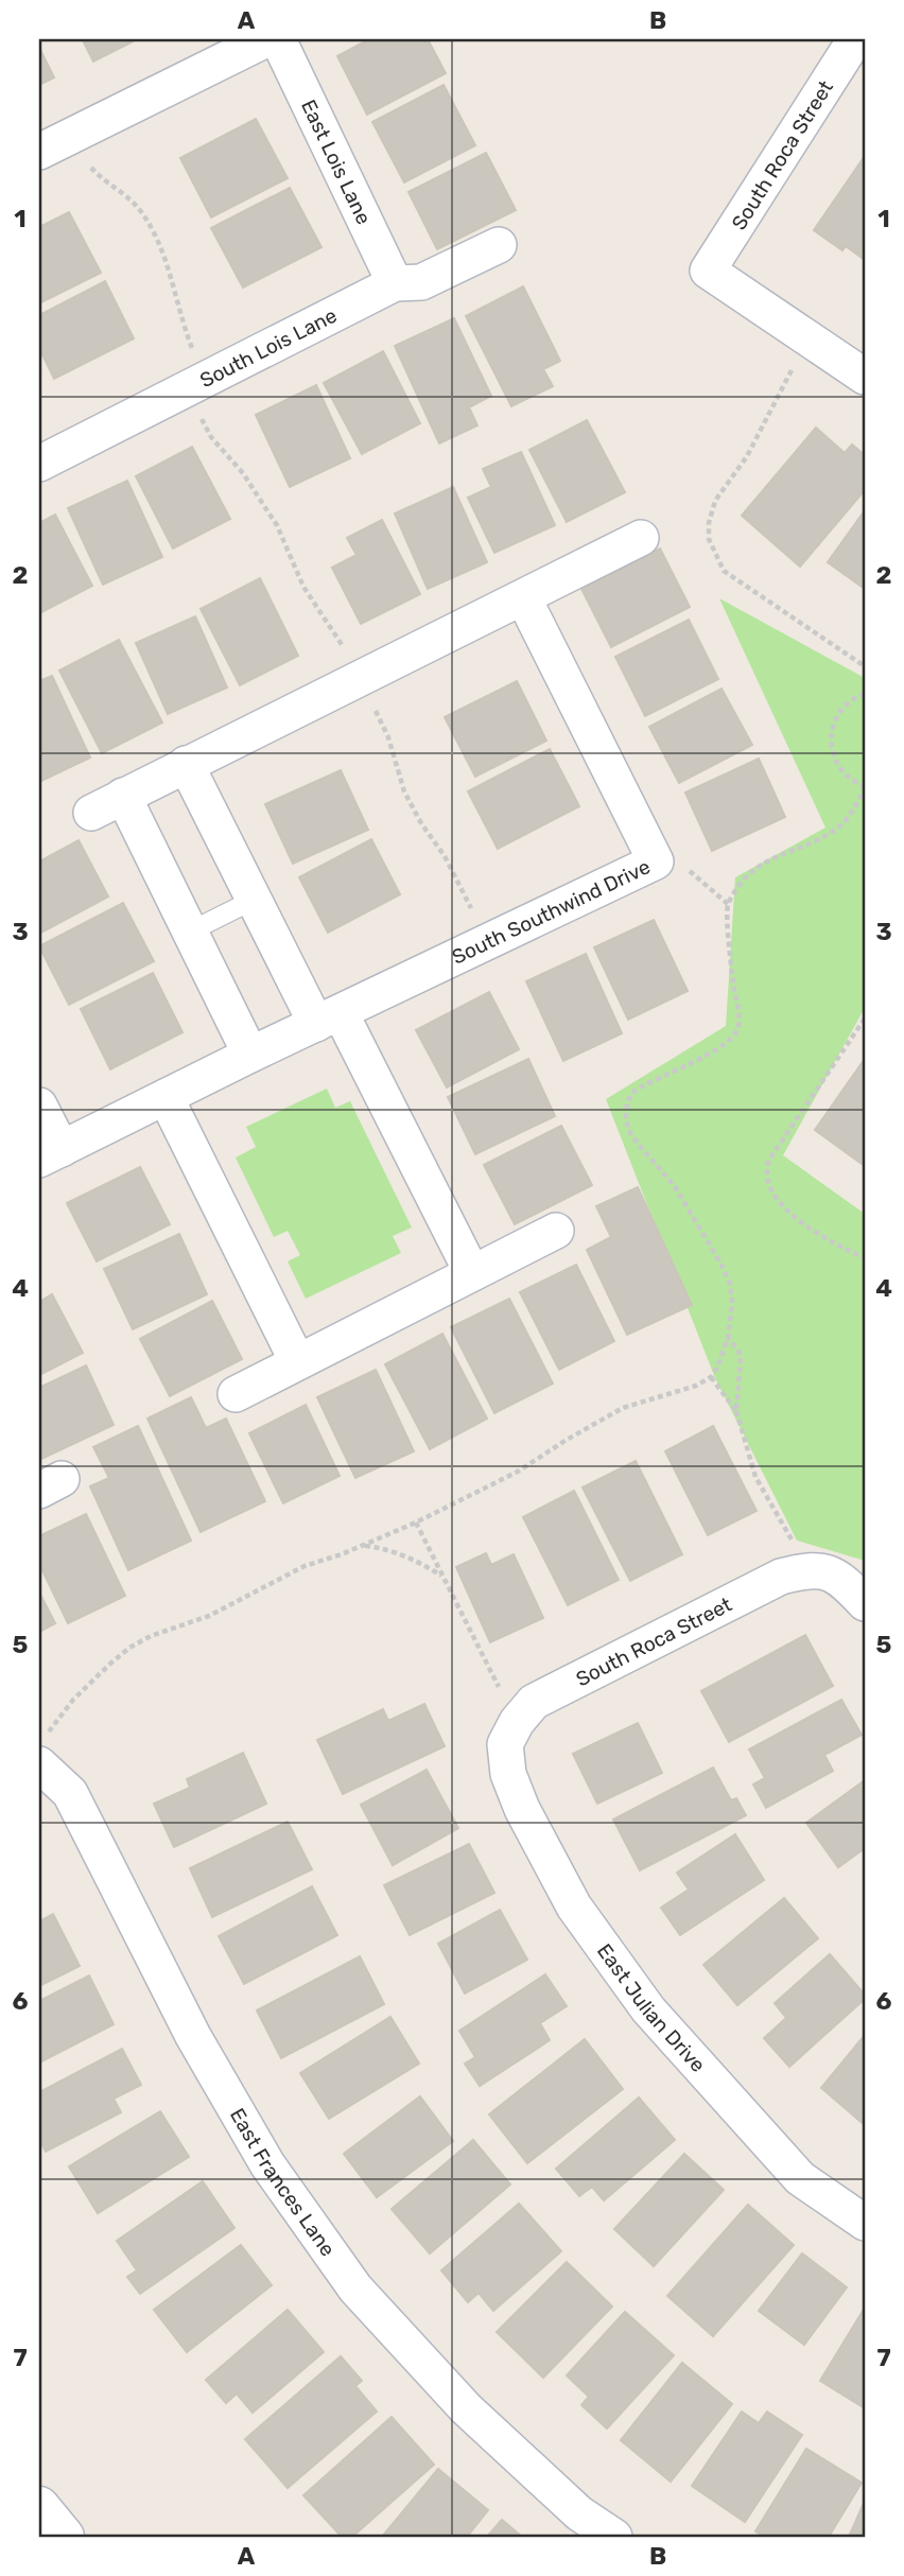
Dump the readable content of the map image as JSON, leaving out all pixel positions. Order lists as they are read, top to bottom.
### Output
{
  "streets": {
    "street": [
      "South Roca Street",
      "East Lois Lane",
      "South Lois Lane",
      "South Southwind Drive",
      "East Julian Drive",
      "East Frances Lane"
    ]
  },
  "crossings": [
    ["South Roca Street", "East Julian Drive"],
    ["East Lois Lane", "South Lois Lane"]
  ],
  "grid": {
    "columns": ["A", "B"],
    "rows": [
      "1",
      "2",
      "3",
      "4",
      "5",
      "6",
      "7"
    ]
  }
}
